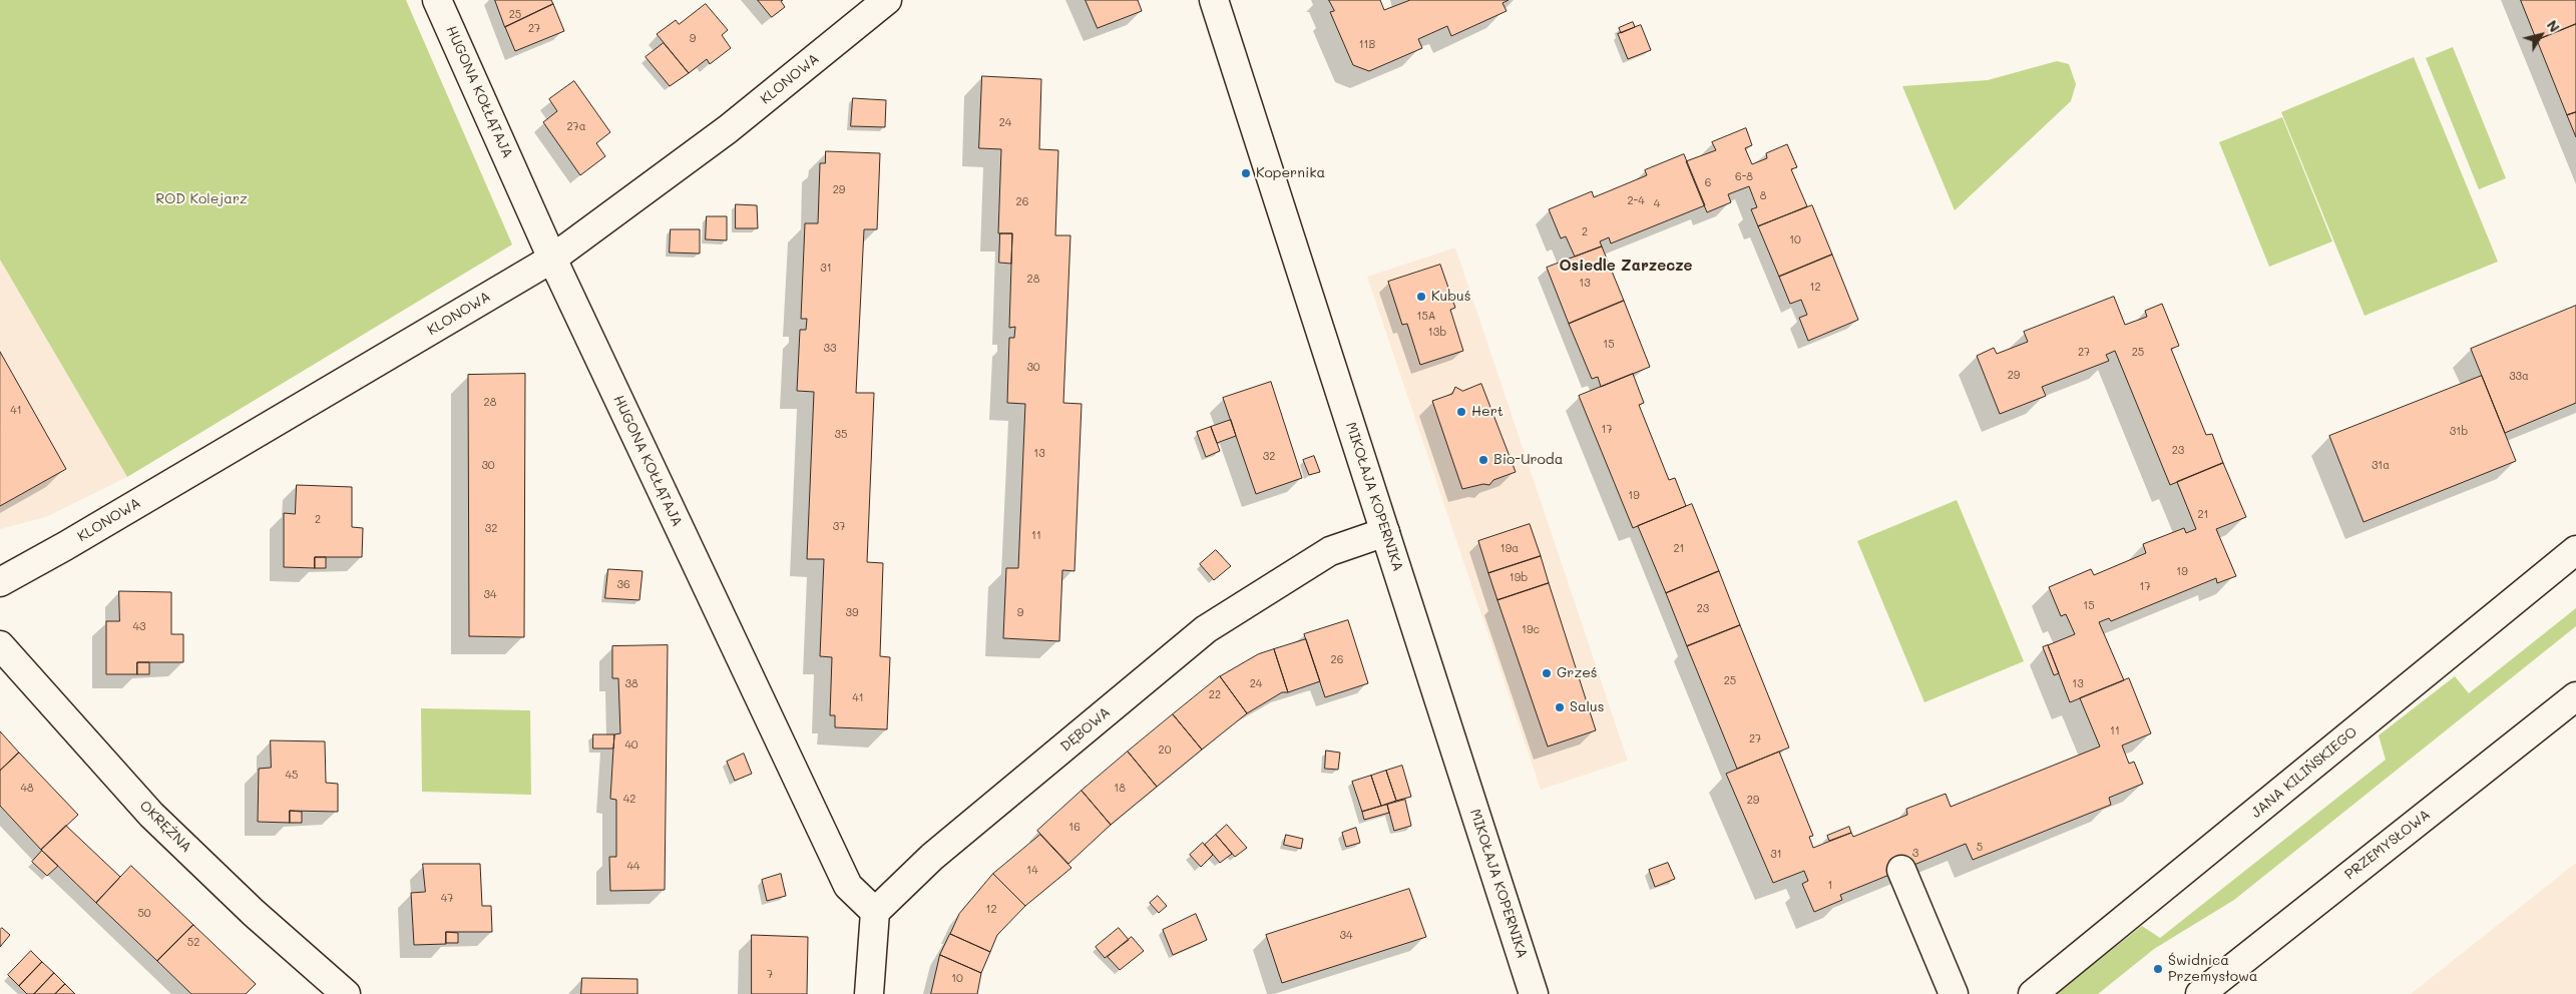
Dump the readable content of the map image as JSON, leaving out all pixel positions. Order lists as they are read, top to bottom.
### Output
{
  "streets": {
    "street": [
      "KLONOWA",
      "HUGONA KOŁŁĄTAJA",
      "MIKOŁAJA KOPERNIKA",
      "DĘBOWA",
      "JANA KILIŃSKIEGO",
      "OKRĘŻNA",
      "PRZEMYSŁOWA"
    ]
  },
  "crossings": [
    ["KLONOWA", "HUGONA KOŁŁĄTAJA"],
    ["HUGONA KOŁŁĄTAJA", "DĘBOWA"],
    ["MIKOŁAJA KOPERNIKA", "DĘBOWA"]
  ],
  "districts": ["Osiedle Zarzecze"],
  "parks": ["ROD Kolejarz"],
  "places": [
    "Kopernika",
    "Kubuś",
    "Hert",
    "Bio-Uroda",
    "Grześ",
    "Salus",
    "Świdnica Przemysłowa"
  ],
  "house_numbers": [
    "25",
    "27",
    "9",
    "11B",
    "24",
    "27a",
    "6-8",
    "6",
    "29",
    "8",
    "2-4",
    "26",
    "4",
    "2",
    "10",
    "31",
    "28",
    "13",
    "12",
    "15A",
    "13b",
    "15",
    "33",
    "27",
    "25",
    "30",
    "29",
    "33a",
    "28",
    "41",
    "17",
    "31b",
    "35",
    "23",
    "13",
    "32",
    "30",
    "31a",
    "19",
    "21",
    "2",
    "37",
    "32",
    "11",
    "19a",
    "21",
    "19",
    "19b",
    "36",
    "17",
    "34",
    "15",
    "23",
    "39",
    "9",
    "43",
    "19c",
    "26",
    "25",
    "38",
    "24",
    "13",
    "22",
    "41",
    "11",
    "27",
    "40",
    "20",
    "45",
    "48",
    "18",
    "42",
    "29",
    "16",
    "5",
    "3",
    "31",
    "44",
    "14",
    "1",
    "47",
    "12",
    "50",
    "34",
    "52",
    "7",
    "10"
  ],
  "north": "top right"
}
